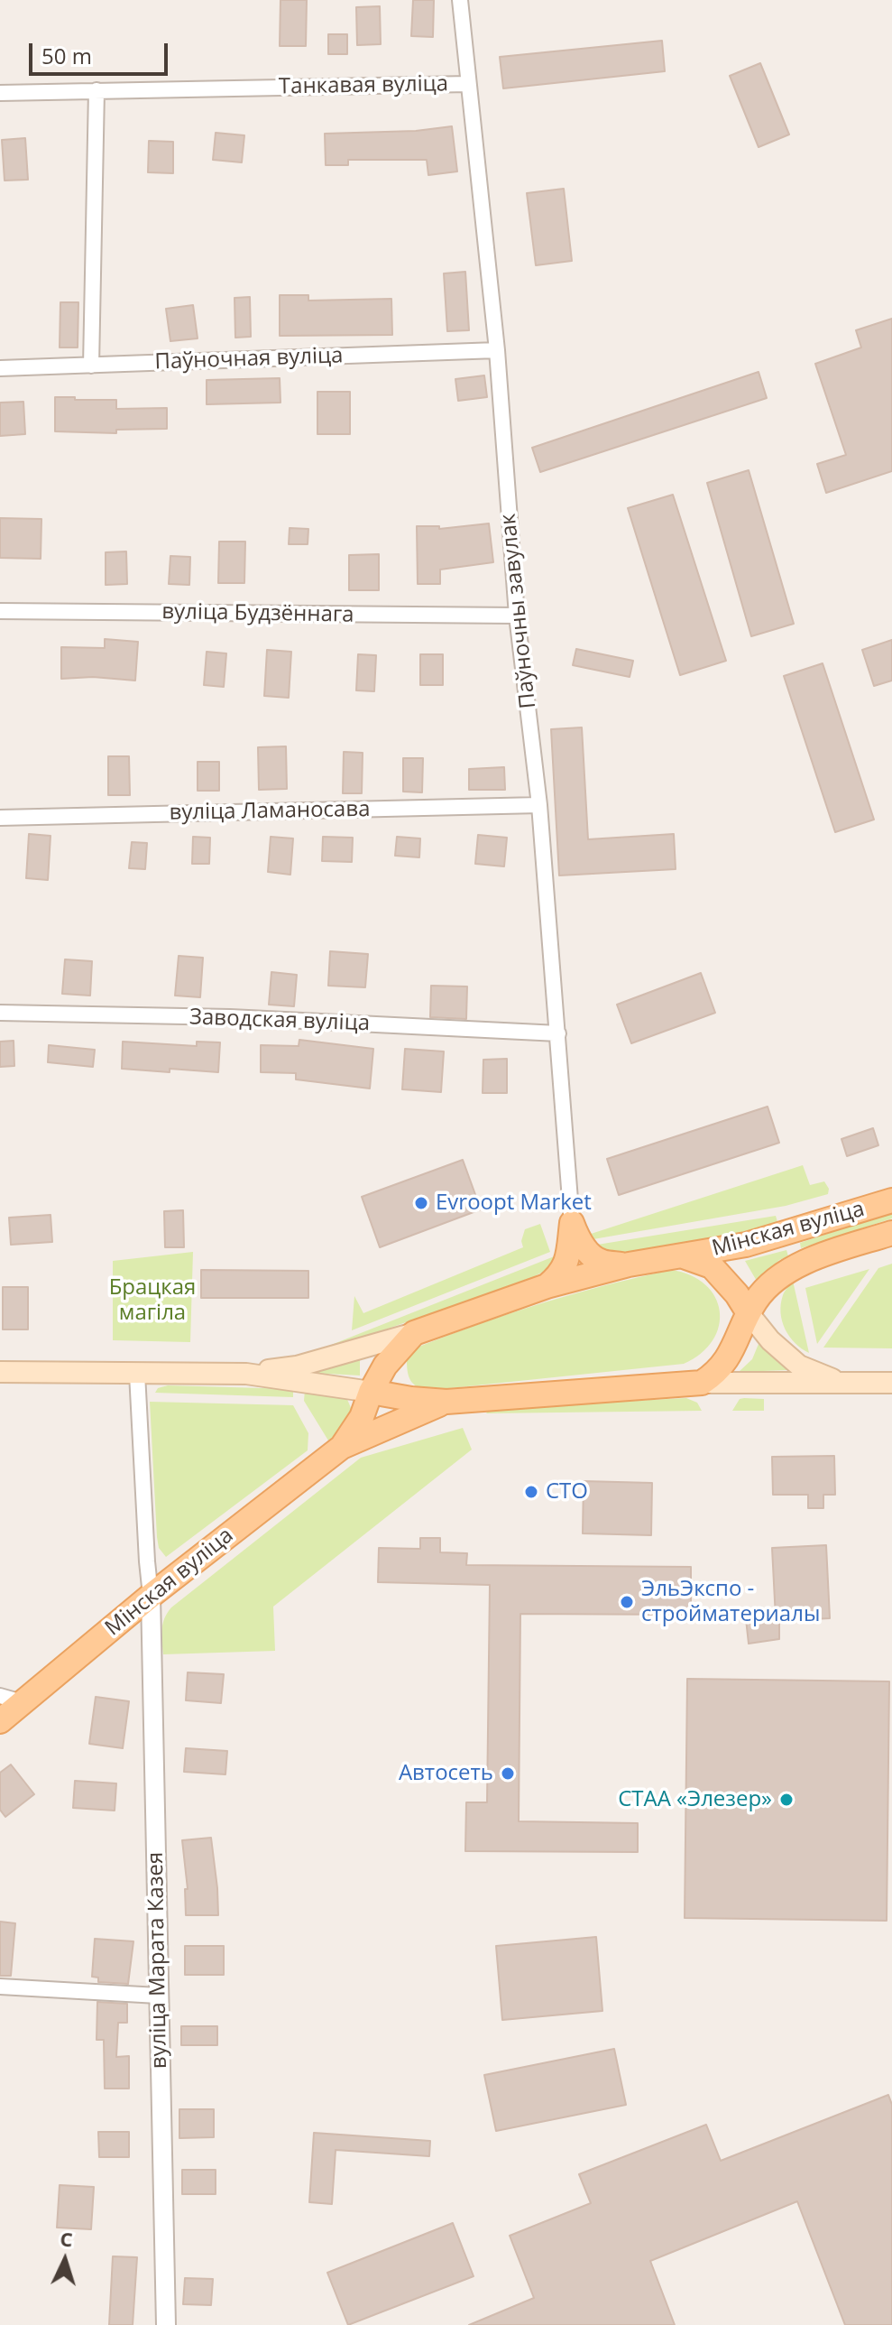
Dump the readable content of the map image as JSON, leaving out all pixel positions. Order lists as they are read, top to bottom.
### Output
{
  "streets": {
    "main road": ["Мінская вуліца"],
    "street": [
      "Танкавая вуліца",
      "Паўночная вуліца",
      "Паўночны завулак",
      "вуліца Будзённага",
      "вуліца Ламаносава",
      "Заводская вуліца",
      "вуліца Марата Казея"
    ]
  },
  "crossings": [
    ["Танкавая вуліца", "Паўночны завулак"],
    ["Паўночная вуліца", "Паўночны завулак"],
    ["Паўночны завулак", "вуліца Будзённага"],
    ["Паўночны завулак", "вуліца Ламаносава"],
    ["Паўночны завулак", "Заводская вуліца"],
    ["Мінская вуліца", "вуліца Марата Казея"]
  ],
  "parks": ["Брацкая магіла"],
  "places": [
    "Evroopt Market",
    "СТО",
    "ЭльЭкспо - стройматериалы",
    "Автосеть",
    "СТАА «Элезер»"
  ],
  "scale_bar": "50 m",
  "north": "top"
}
